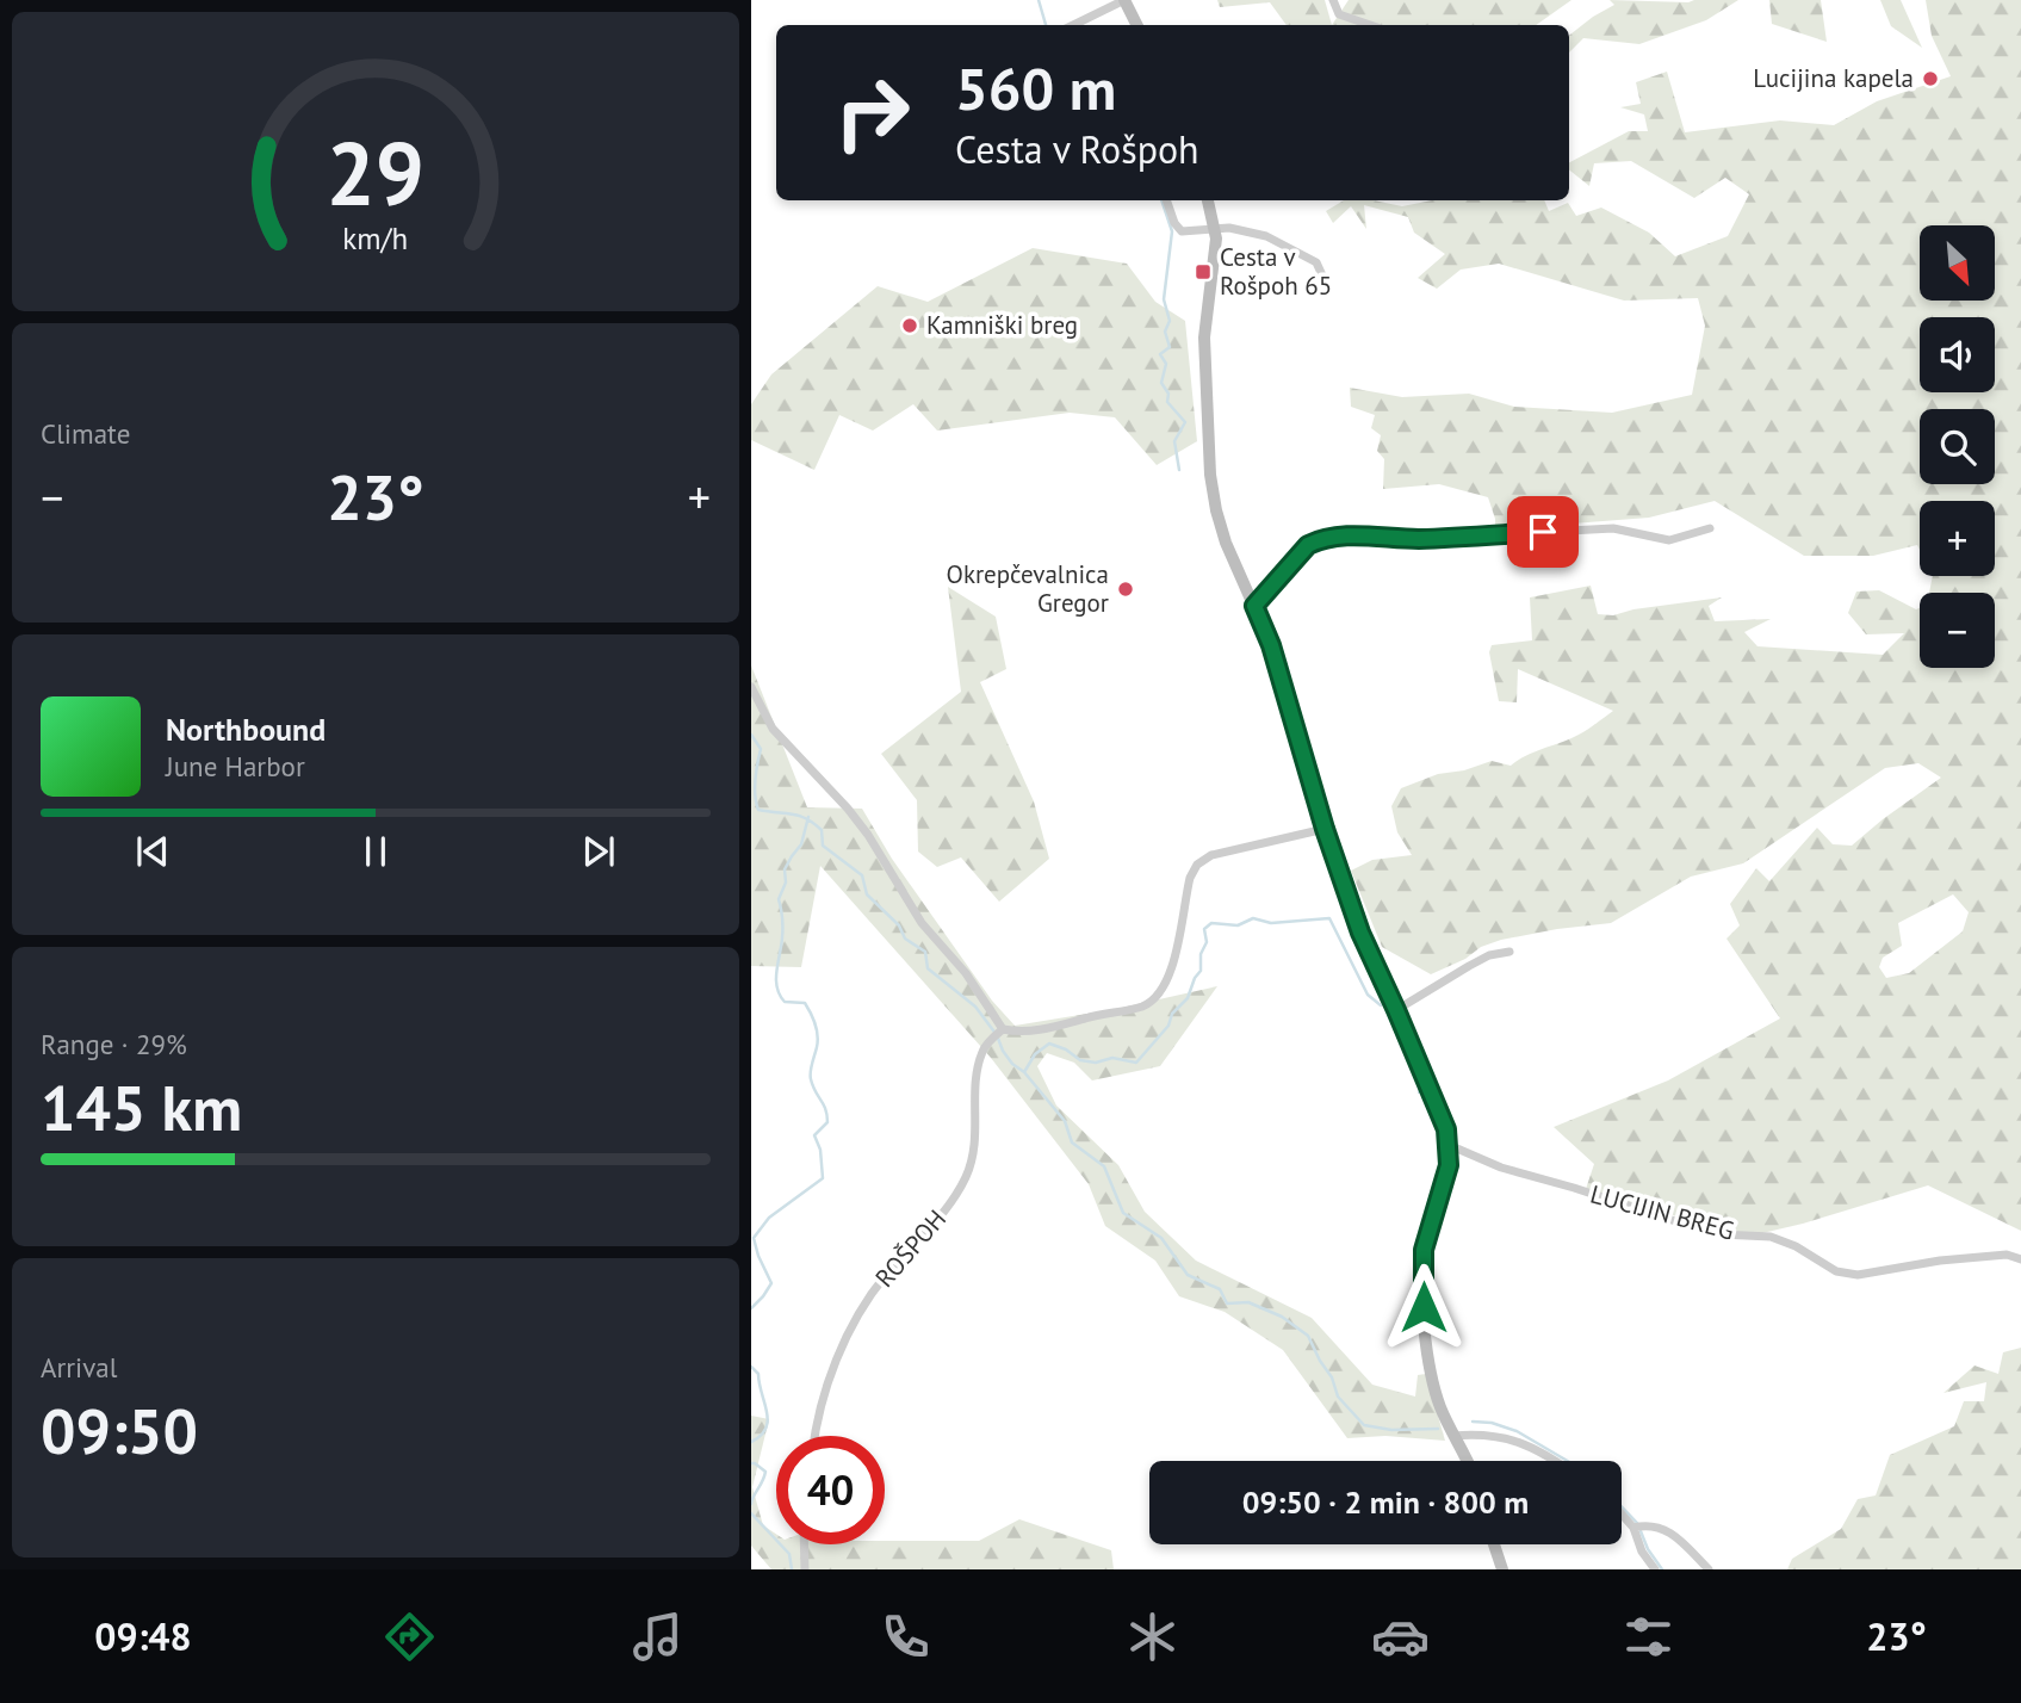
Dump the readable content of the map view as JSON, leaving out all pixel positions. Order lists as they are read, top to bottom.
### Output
{
  "streets": {
    "street": ["LUCIJIN BREG", "ROŠPOH"]
  },
  "places": {
    "other": ["Lucijina kapela", "Kamniški breg", "Okrepčevalnica Gregor"],
    "transit": ["Cesta v Rošpoh 65"]
  },
  "north": "bottom right",
  "page": {
    "turn": ["560 m", "Cesta v Rošpoh"],
    "map_buttons": ["+", "−"],
    "tile": [
      "Climate",
      ["Range · 29%", "145 km"],
      ["Arrival", "09:50"]
    ],
    "heat": ["−", "23°", "+"],
    "song": ["Northbound", "June Harbor"],
    "limit": "40",
    "trip": "09:50 · 2 min · 800 m",
    "tabs": ["09:48", "23°"],
    "gauge": ["29", "km/h"]
  }
}
